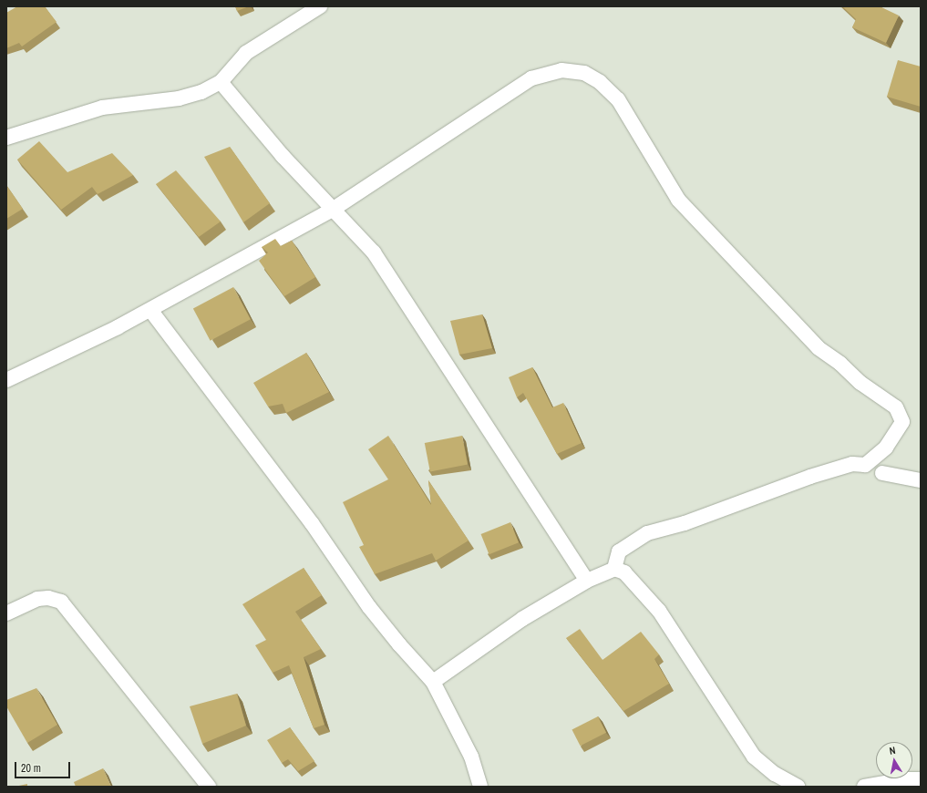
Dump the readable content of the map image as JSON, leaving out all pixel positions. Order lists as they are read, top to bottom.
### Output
{
  "scale_bar": "20 m",
  "north": "top"
}
